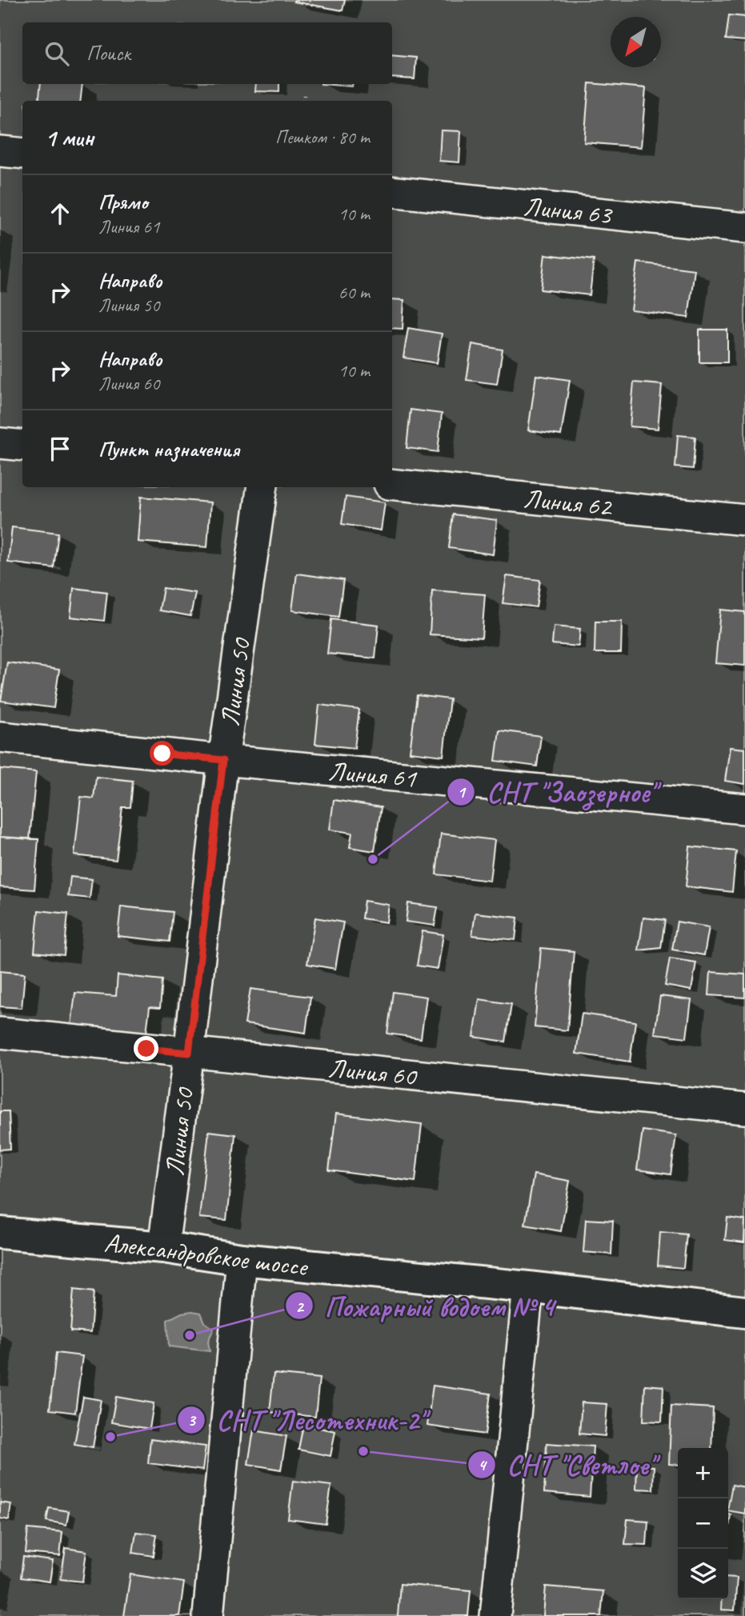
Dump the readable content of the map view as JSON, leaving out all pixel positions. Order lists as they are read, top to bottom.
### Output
{
  "streets": {
    "street": [
      "Линия 63",
      "Линия 62",
      "Линия 50",
      "Линия 61",
      "Линия 60",
      "Александровское шоссе"
    ]
  },
  "crossings": [
    ["Линия 50", "Линия 61"],
    ["Линия 50", "Линия 60"],
    ["Линия 50", "Александровское шоссе"]
  ],
  "places": [
    "СНТ \"Заозерное\"",
    "Пожарный водоем № 4",
    "СНТ \"Лесотехник-2\"",
    "СНТ \"Светлое\""
  ],
  "north": "bottom left",
  "page": {
    "search": "Поиск",
    "heading": ["1 мин", "Пешком · 80 m"],
    "list": [
      ["Прямо", "Линия 61", "10 m"],
      ["Направо", "Линия 50", "60 m"],
      ["Направо", "Линия 60", "10 m"],
      "Пункт назначения"
    ],
    "map_buttons": ["+", "−"]
  }
}
